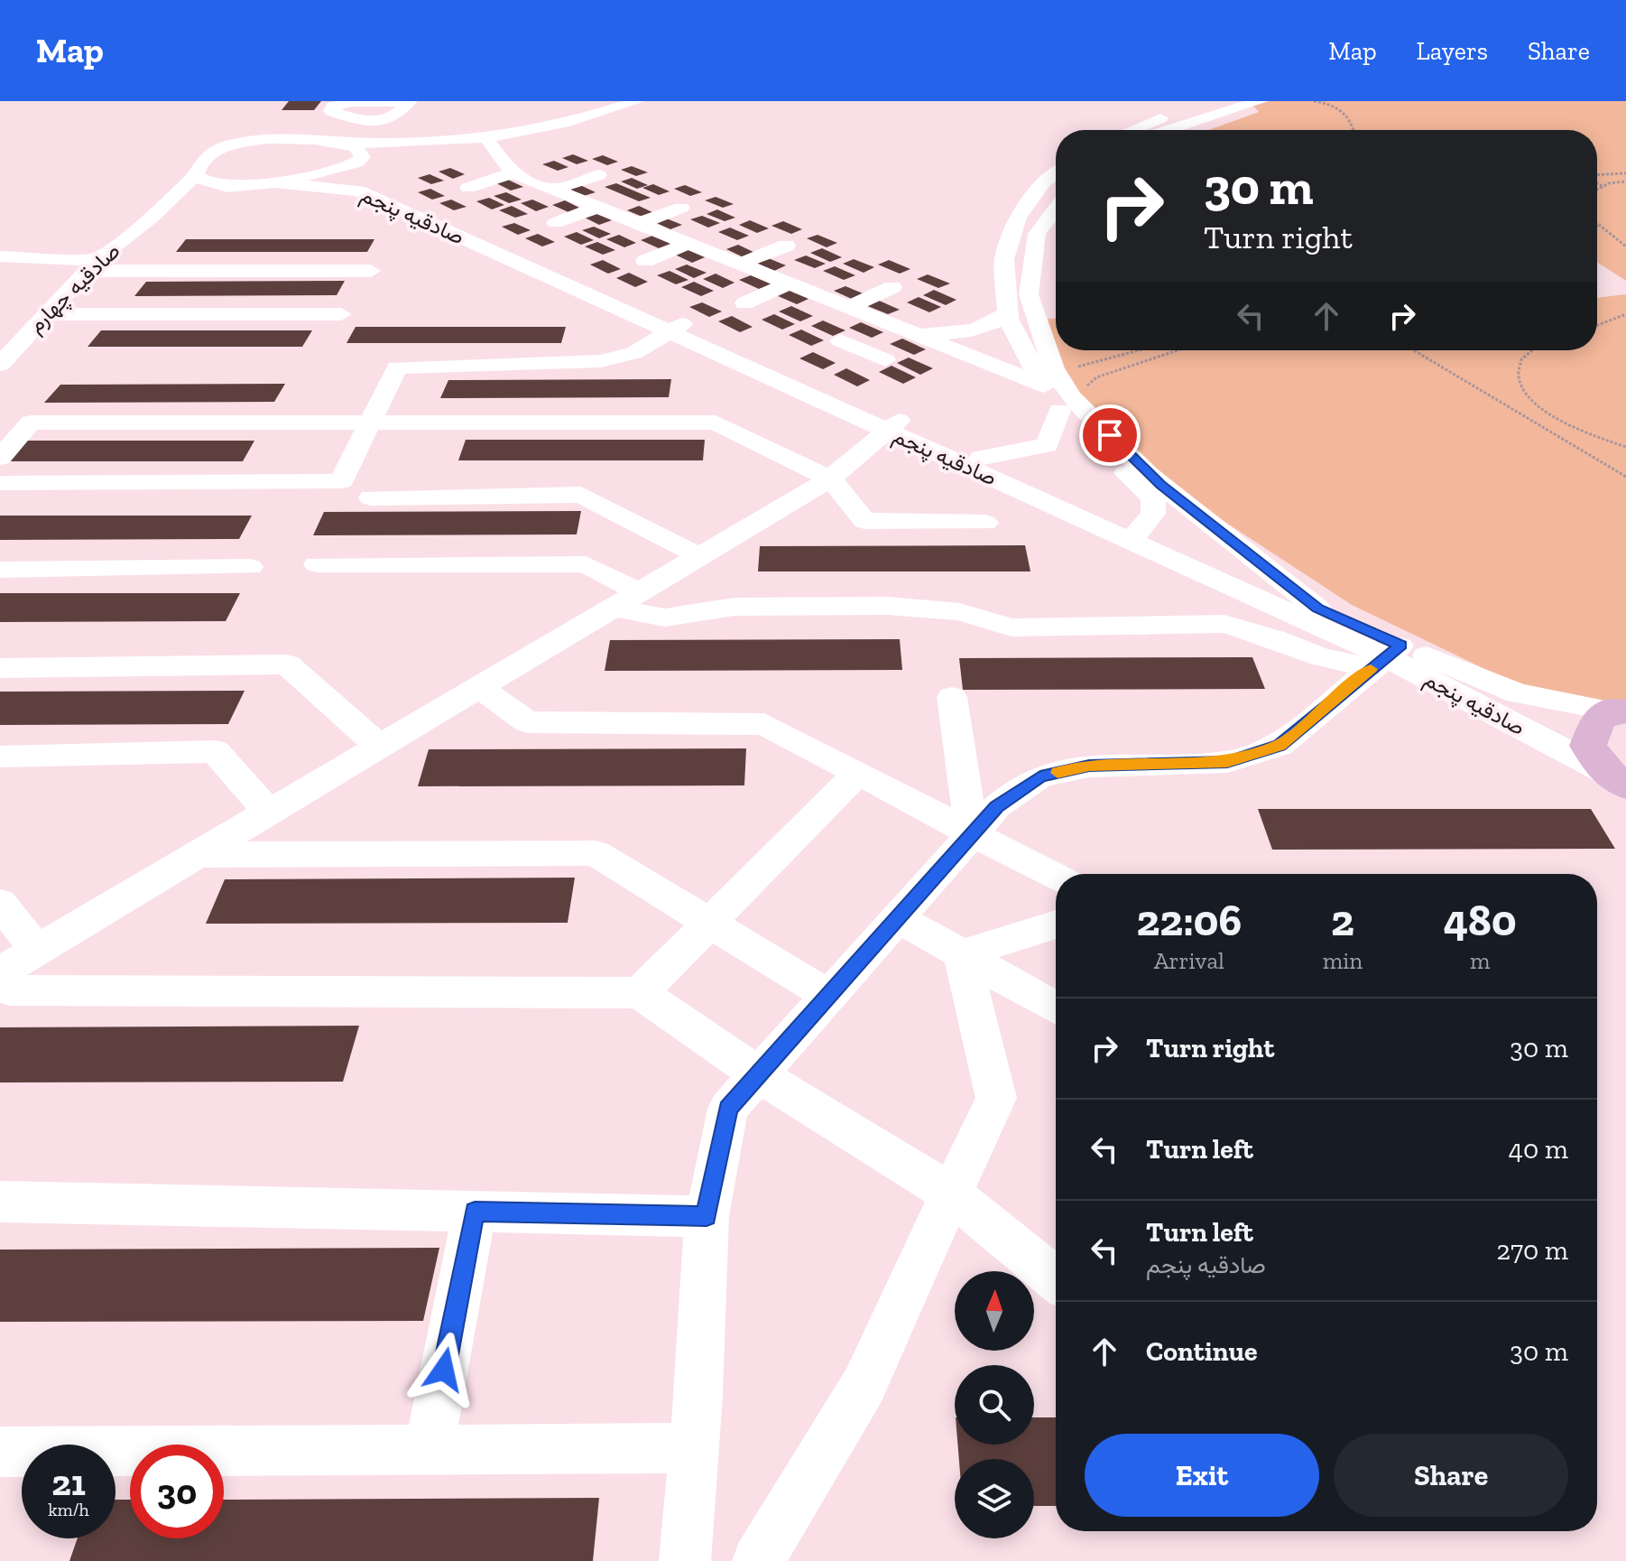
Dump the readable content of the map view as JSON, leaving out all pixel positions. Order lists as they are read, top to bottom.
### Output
{
  "streets": {
    "street": ["صادقیه پنجم", "صادقیه چهارم"]
  },
  "north": "top",
  "page": {
    "header": "Map",
    "nav": ["Map", "Layers", "Share"],
    "turn": ["30 m", "Turn right"],
    "eta": [
      "22:06",
      "Arrival",
      "2",
      "min",
      "480",
      "m"
    ],
    "list": [
      {
        "name": "Turn right",
        "value": "30 m"
      },
      {
        "name": "Turn left",
        "value": "40 m"
      },
      {
        "name": "Turn left",
        "note": "صادقیه پنجم",
        "value": "270 m"
      },
      {
        "name": "Continue",
        "value": "30 m"
      }
    ],
    "buttons": ["Exit", "Share"],
    "speed": "21 km/h",
    "limit": "30"
  }
}
